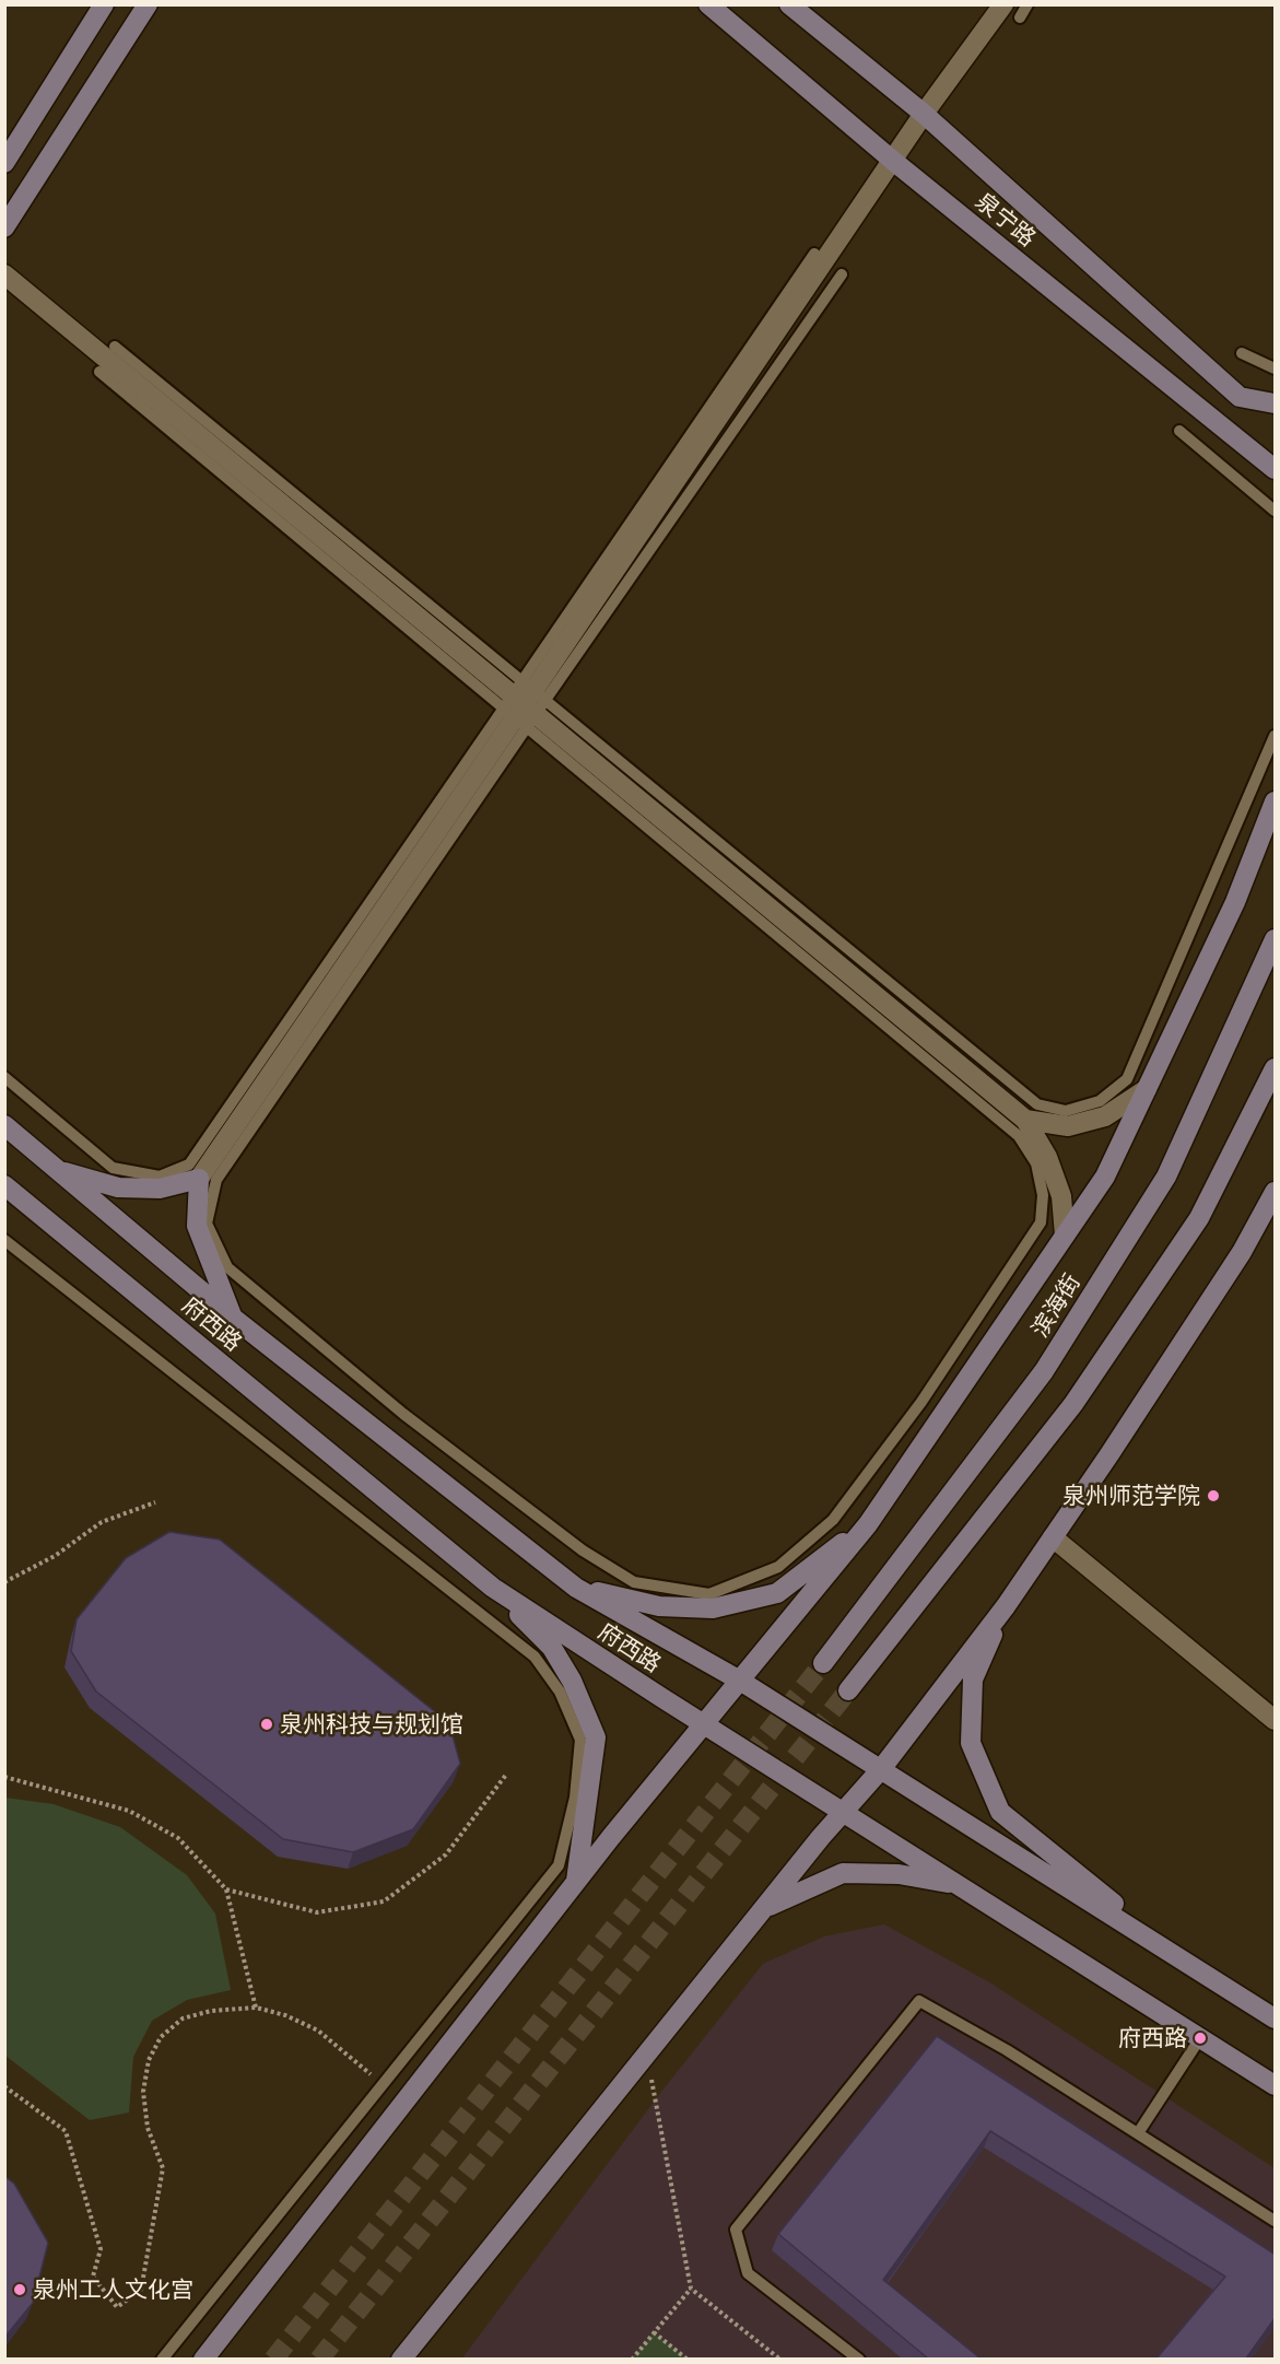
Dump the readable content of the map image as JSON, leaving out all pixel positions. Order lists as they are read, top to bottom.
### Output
{
  "streets": {
    "street": ["泉宁路", "滨海街", "府西路"]
  },
  "places": [
    "泉州师范学院",
    "泉州科技与规划馆",
    "府西路",
    "泉州工人文化宫"
  ]
}
